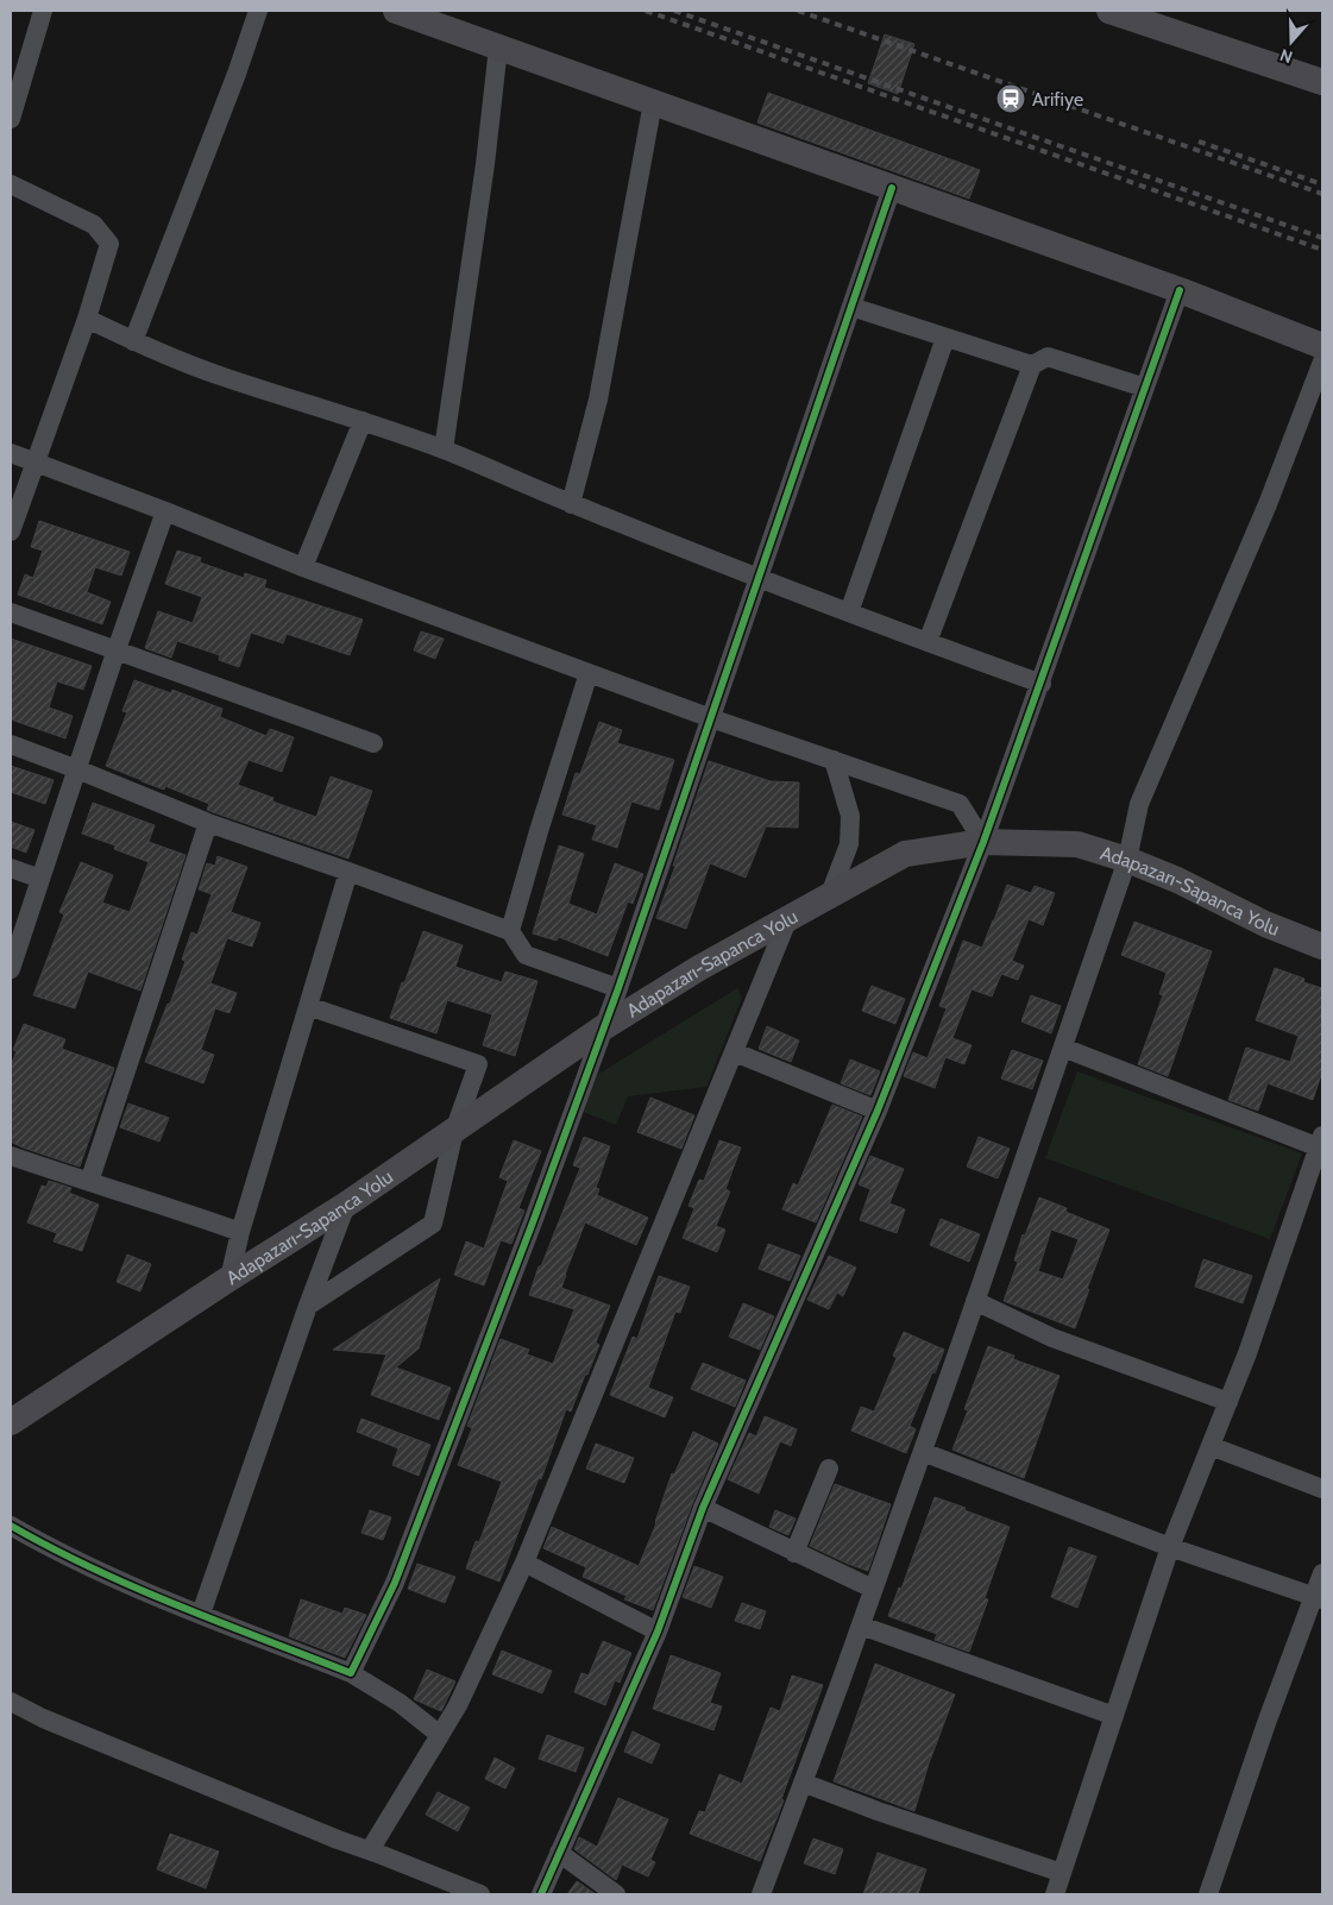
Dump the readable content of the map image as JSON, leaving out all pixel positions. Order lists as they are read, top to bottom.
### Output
{
  "streets": {
    "main road": ["Adapazarı-Sapanca Yolu"]
  },
  "places": {
    "station": ["Arifiye"]
  },
  "north": "bottom"
}
